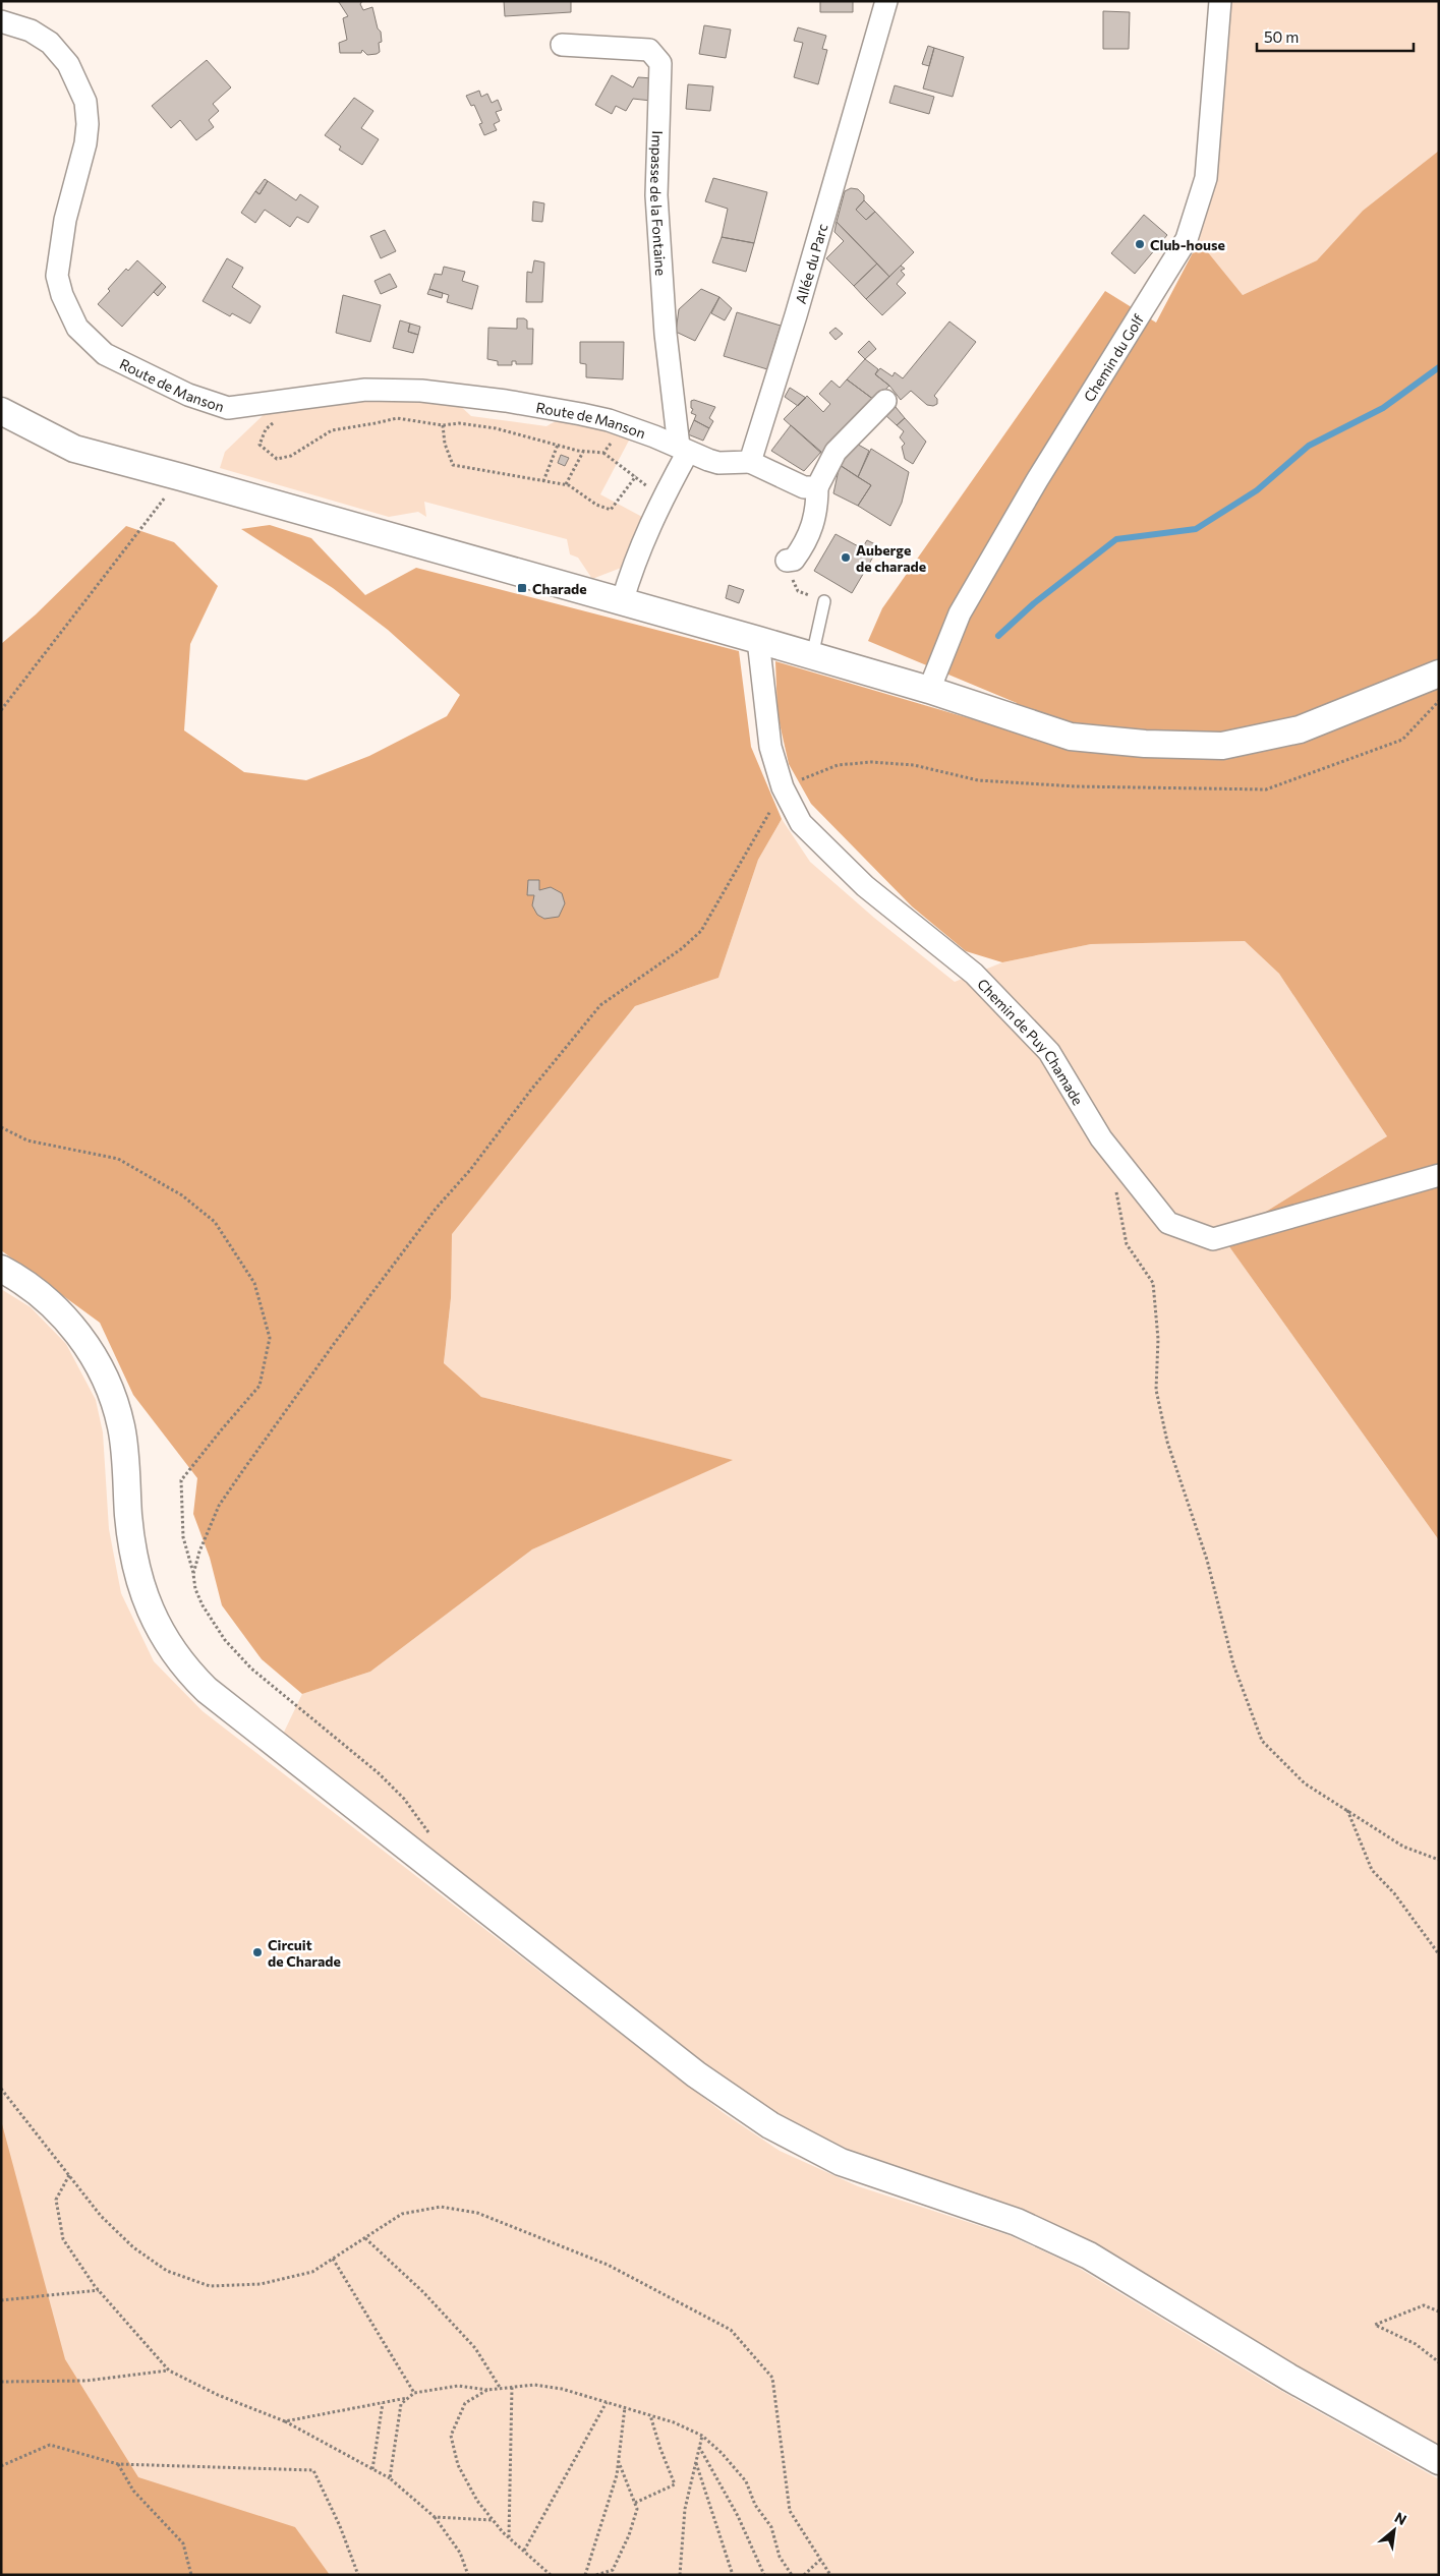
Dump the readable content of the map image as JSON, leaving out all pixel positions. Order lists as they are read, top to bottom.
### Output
{
  "streets": {
    "street": [
      "Impasse de la Fontaine",
      "Allée du Parc",
      "Chemin du Golf",
      "Route de Manson",
      "Chemin de Puy Chamade"
    ]
  },
  "crossings": [
    ["Impasse de la Fontaine", "Route de Manson"]
  ],
  "places": {
    "other": ["Club-house", "Auberge de charade", "Circuit de Charade"],
    "transit": ["Charade"]
  },
  "scale_bar": "50 m",
  "north": "top right"
}
